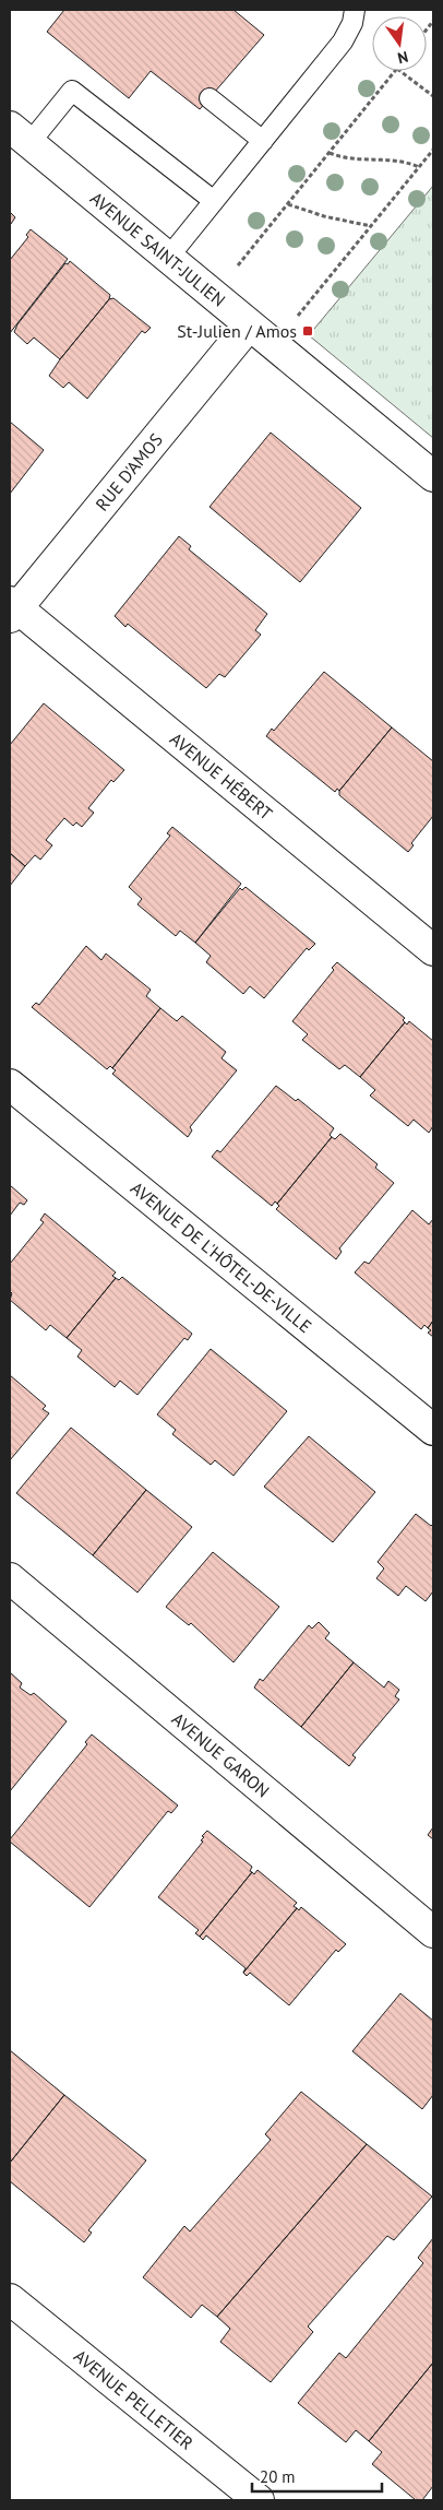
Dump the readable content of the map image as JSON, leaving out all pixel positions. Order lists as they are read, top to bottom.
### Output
{
  "streets": {
    "street": [
      "AVENUE SAINT-JULIEN",
      "RUE D'AMOS",
      "AVENUE HÉBERT",
      "AVENUE DE L'HÔTEL-DE-VILLE",
      "AVENUE GARON",
      "AVENUE PELLETIER"
    ]
  },
  "crossings": [
    ["AVENUE SAINT-JULIEN", "RUE D'AMOS"],
    ["RUE D'AMOS", "AVENUE HÉBERT"]
  ],
  "places": {
    "transit": ["St-Julien / Amos"]
  },
  "scale_bar": "20 m",
  "north": "bottom"
}
